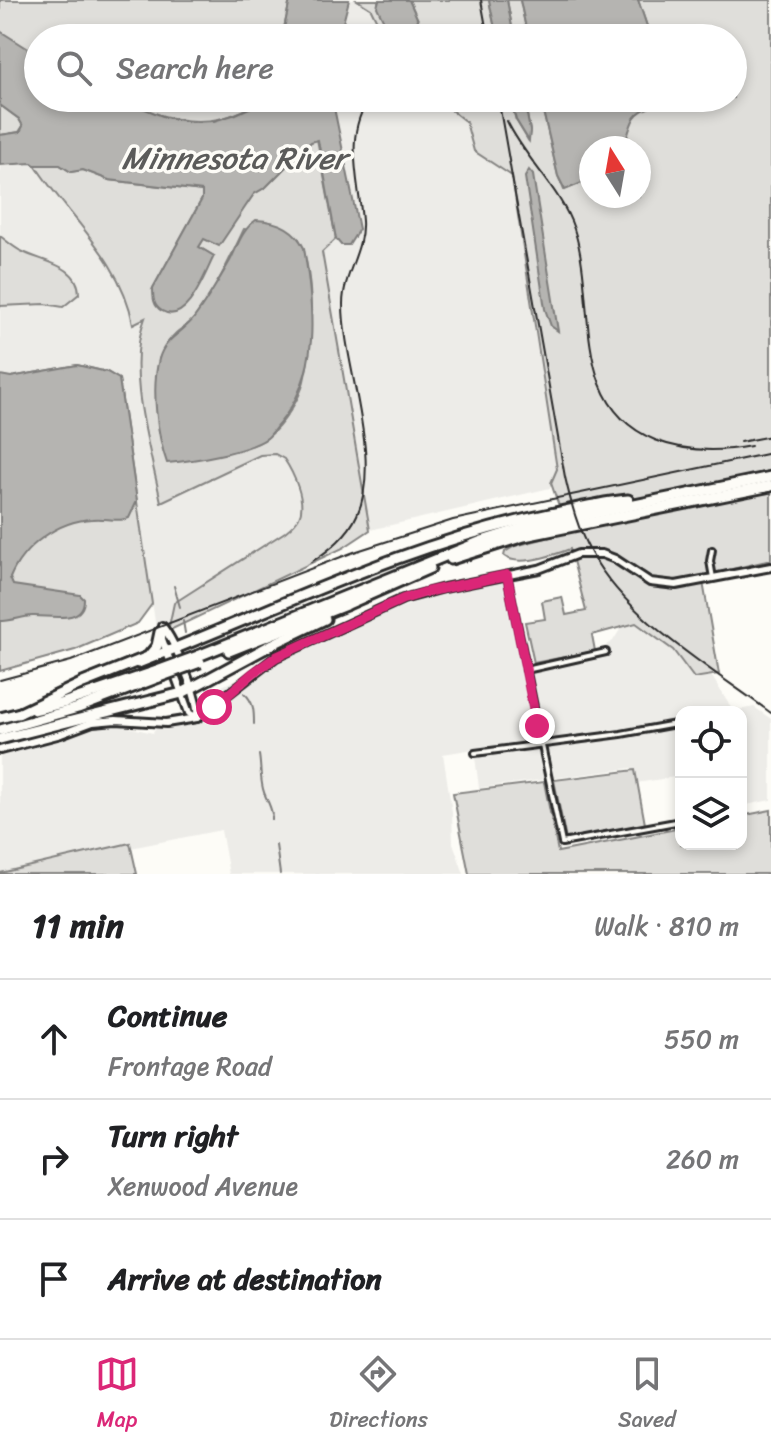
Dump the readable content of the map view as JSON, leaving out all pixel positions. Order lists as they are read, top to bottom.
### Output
{
  "water": ["Minnesota River"],
  "north": "top",
  "page": {
    "search": "Search here",
    "heading": ["11 min", "Walk · 810 m"],
    "list": [
      ["Continue", "Frontage Road", "550 m"],
      ["Turn right", "Xenwood Avenue", "260 m"],
      "Arrive at destination"
    ],
    "nav": ["Map", "Directions", "Saved"]
  }
}
